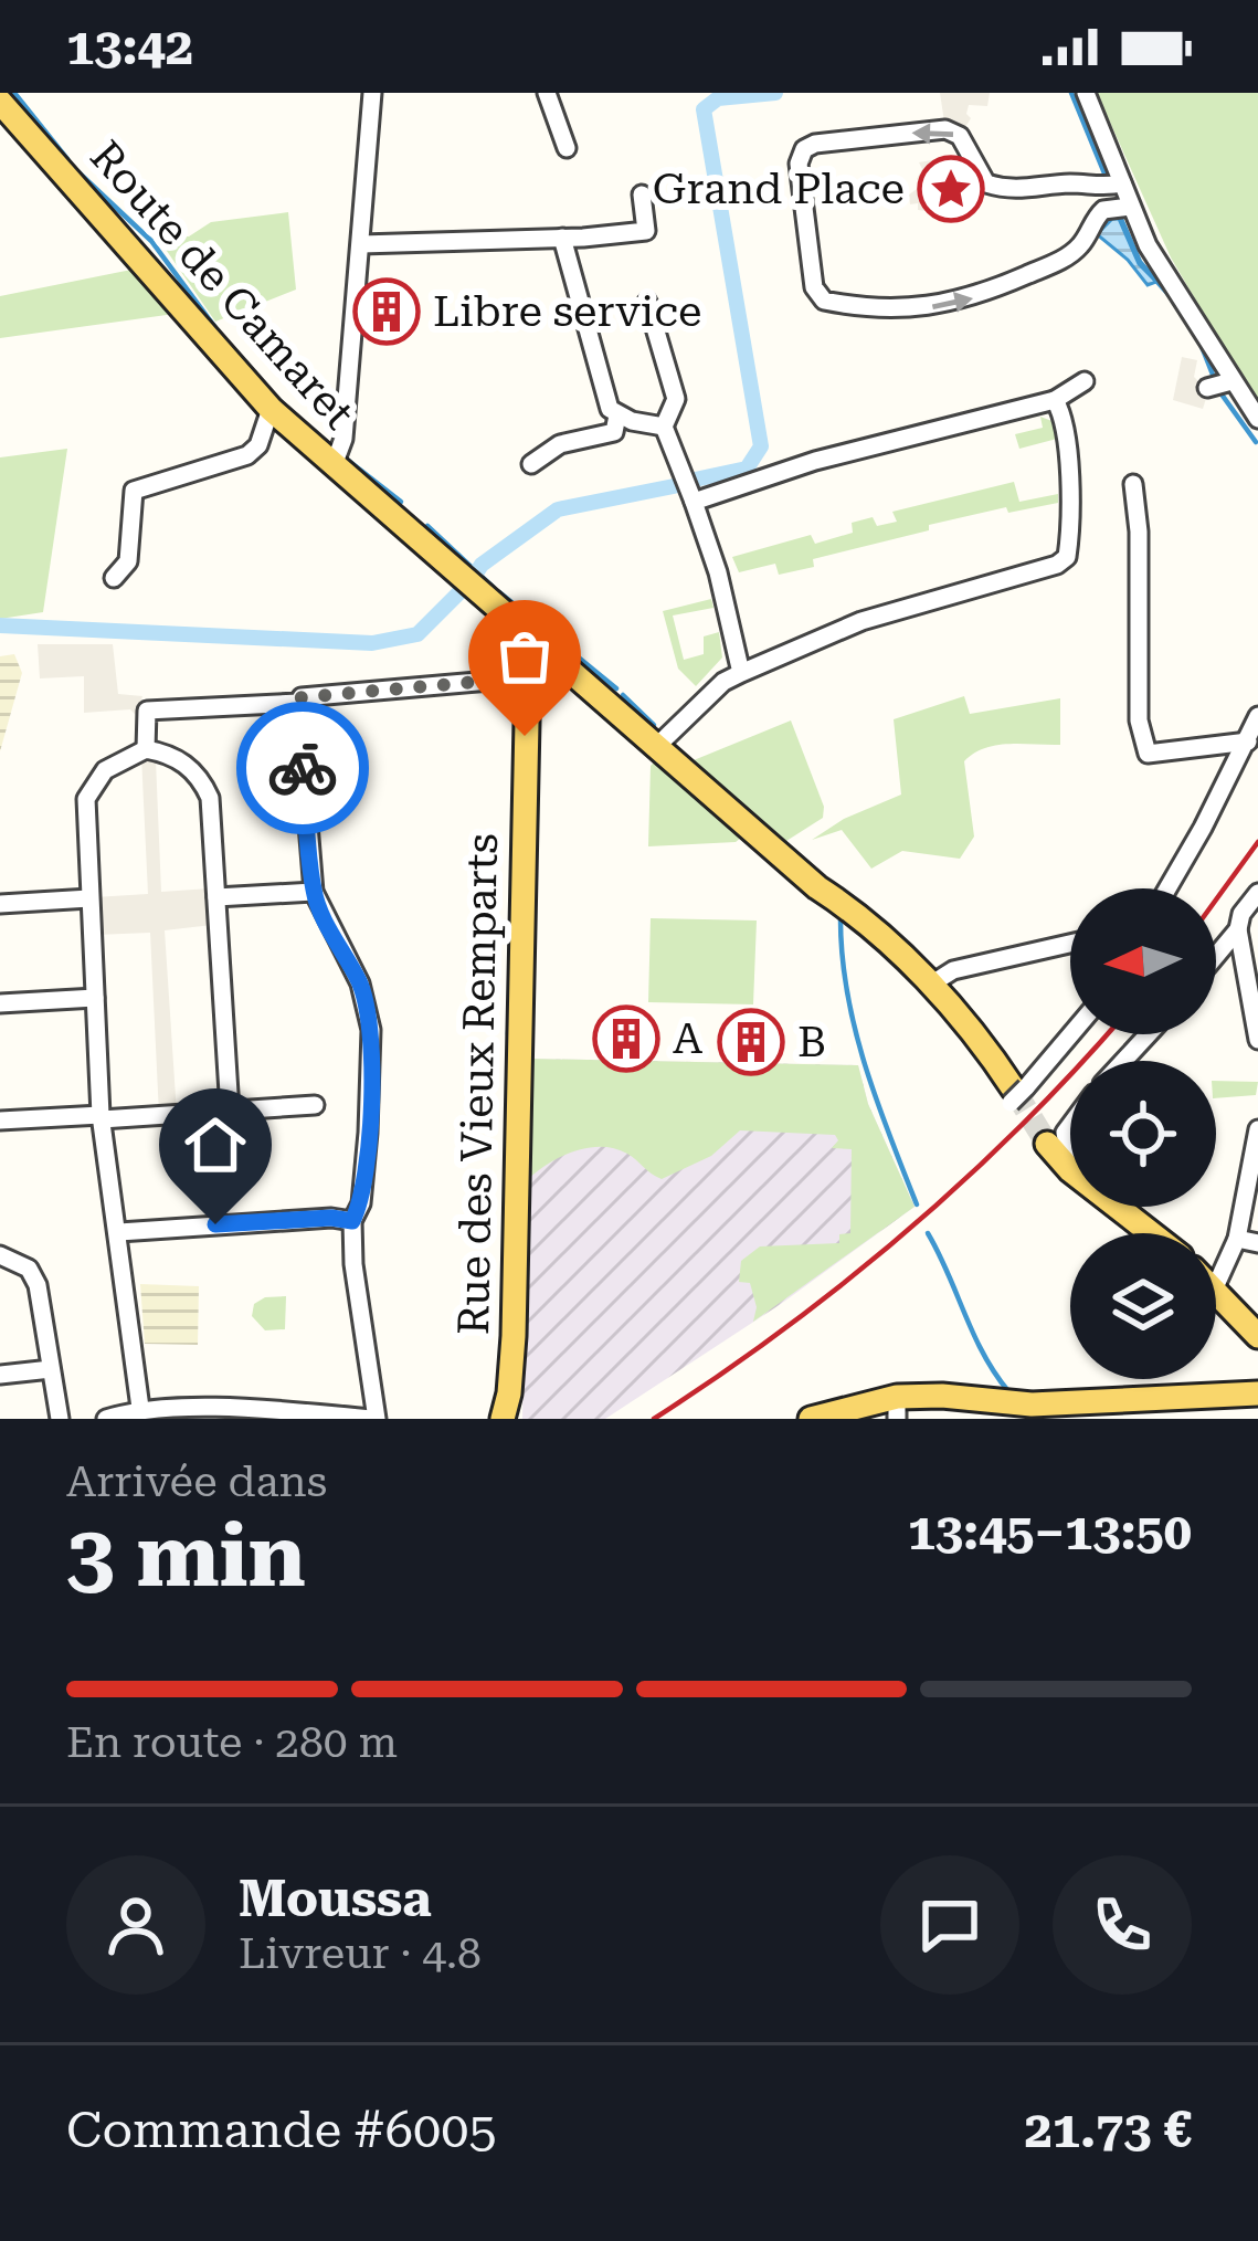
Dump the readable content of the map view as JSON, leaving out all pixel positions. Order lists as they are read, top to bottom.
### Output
{
  "streets": {
    "main road": ["Route de Camaret", "Rue des Vieux Remparts"]
  },
  "crossings": [
    ["Route de Camaret", "Rue des Vieux Remparts"]
  ],
  "places": {
    "place": ["Grand Place"],
    "building": ["Libre service", "A", "B"]
  },
  "north": "left",
  "page": {
    "status": "13:42",
    "heading": ["3 min", "Arrivée dans", "13:45–13:50"],
    "panel": [
      "Moussa",
      "Livreur · 4.8",
      "Commande #6005",
      "21.73 €"
    ],
    "bar": "En route · 280 m"
  }
}
